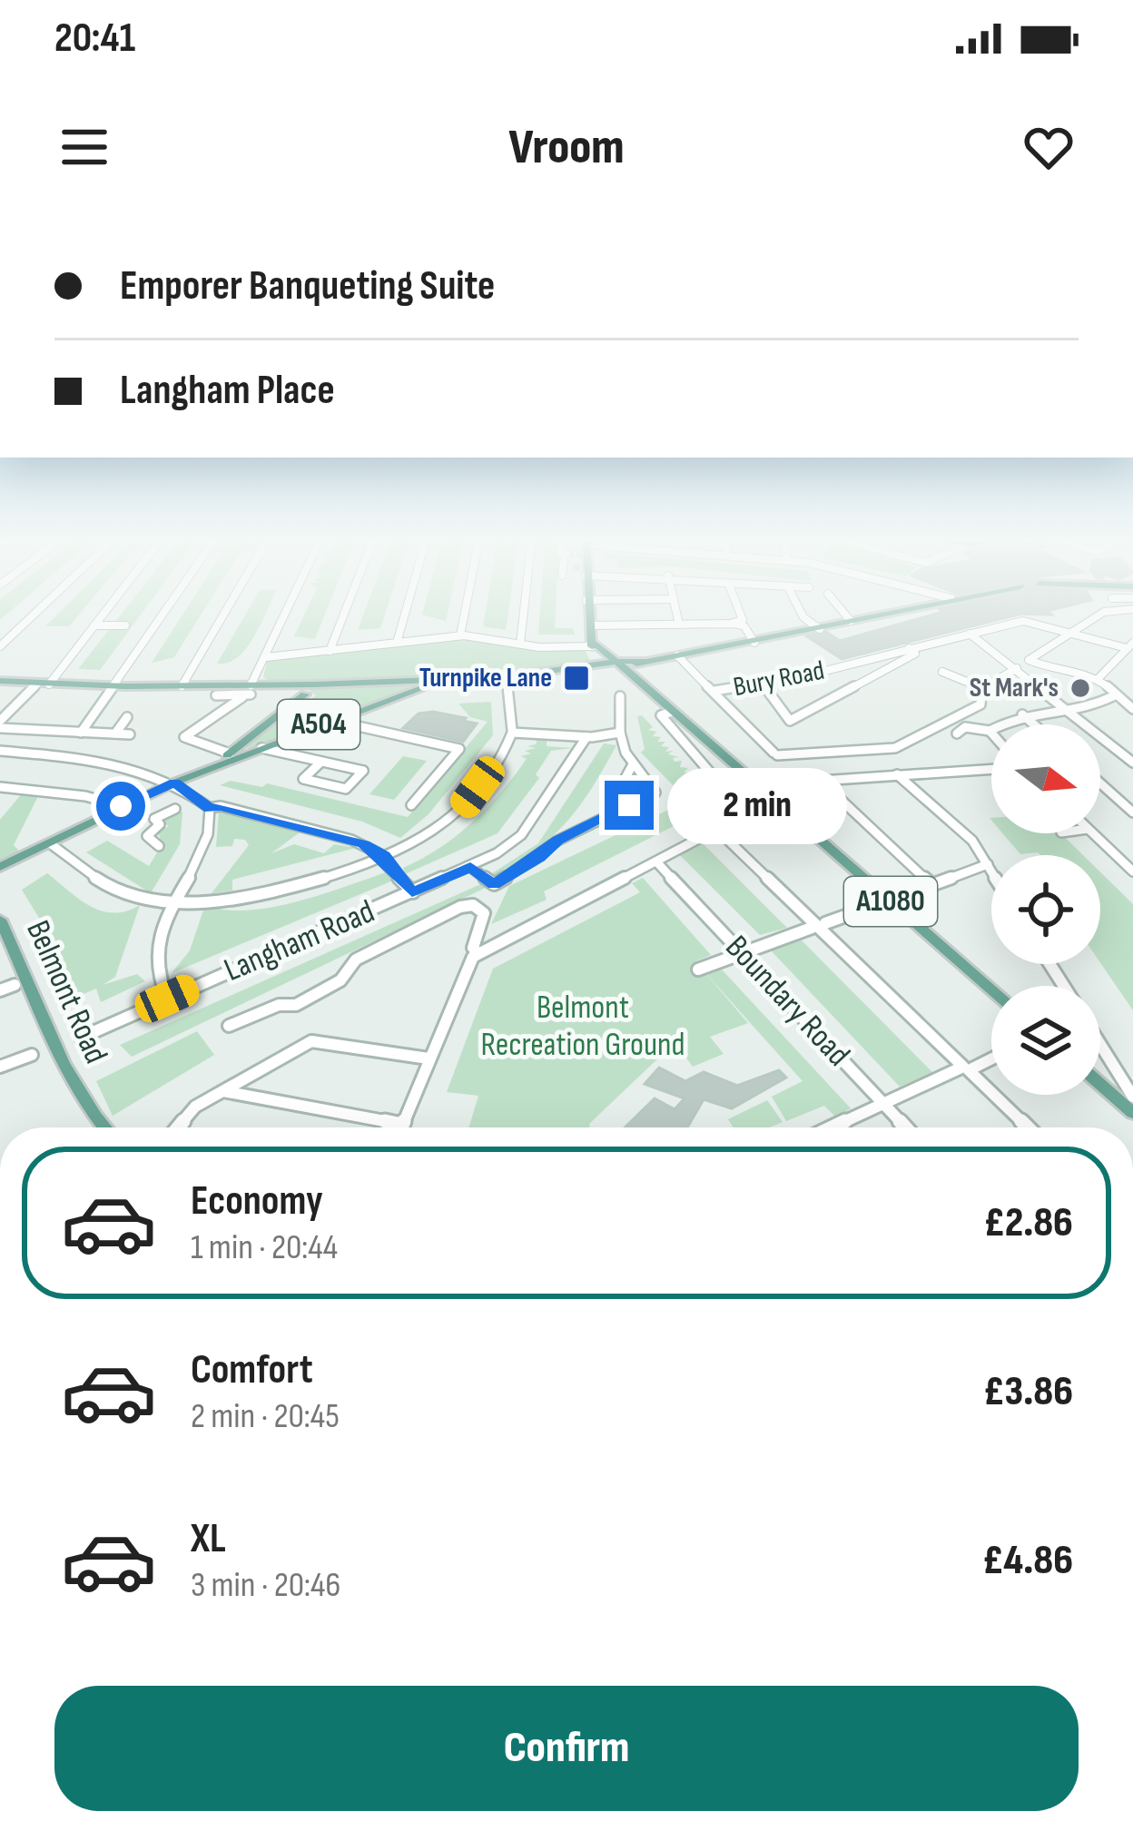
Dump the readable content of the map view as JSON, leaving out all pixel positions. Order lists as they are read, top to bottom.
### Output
{
  "streets": {
    "main road": ["A504", "A1080", "Belmont Road"],
    "street": ["Bury Road", "Langham Road", "Boundary Road"]
  },
  "parks": ["Belmont Recreation Ground"],
  "places": {
    "transit": ["Turnpike Lane"],
    "other": ["St Mark's"]
  },
  "north": "right",
  "page": {
    "status": "20:41",
    "header": "Vroom",
    "banner": ["Emporer Banqueting Suite", "Langham Place"],
    "bubble": "2 min",
    "list": [
      {
        "name": "Economy",
        "note": "1 min · 20:44",
        "value": "£2.86"
      },
      {
        "name": "Comfort",
        "note": "2 min · 20:45",
        "value": "£3.86"
      },
      {
        "name": "XL",
        "note": "3 min · 20:46",
        "value": "£4.86"
      }
    ],
    "buttons": "Confirm"
  }
}
